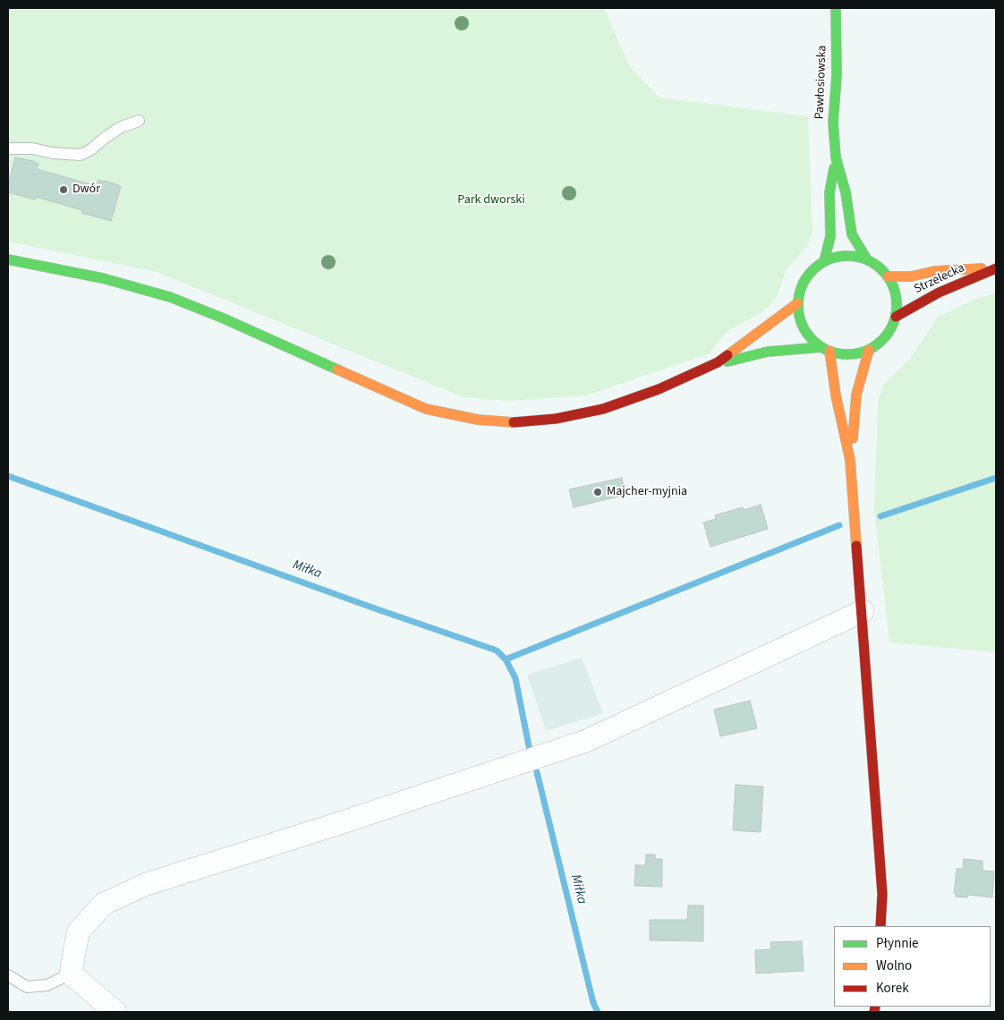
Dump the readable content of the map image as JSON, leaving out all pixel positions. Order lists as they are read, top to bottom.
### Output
{
  "streets": {
    "street": ["Pawłosiowska", "Strzelecka"]
  },
  "crossings": [
    ["Pawłosiowska", "Strzelecka"]
  ],
  "water": ["Miłka"],
  "parks": ["Park dworski"],
  "places": ["Dwór", "Majcher-myjnia"],
  "legend": ["Płynnie", "Wolno", "Korek"]
}
